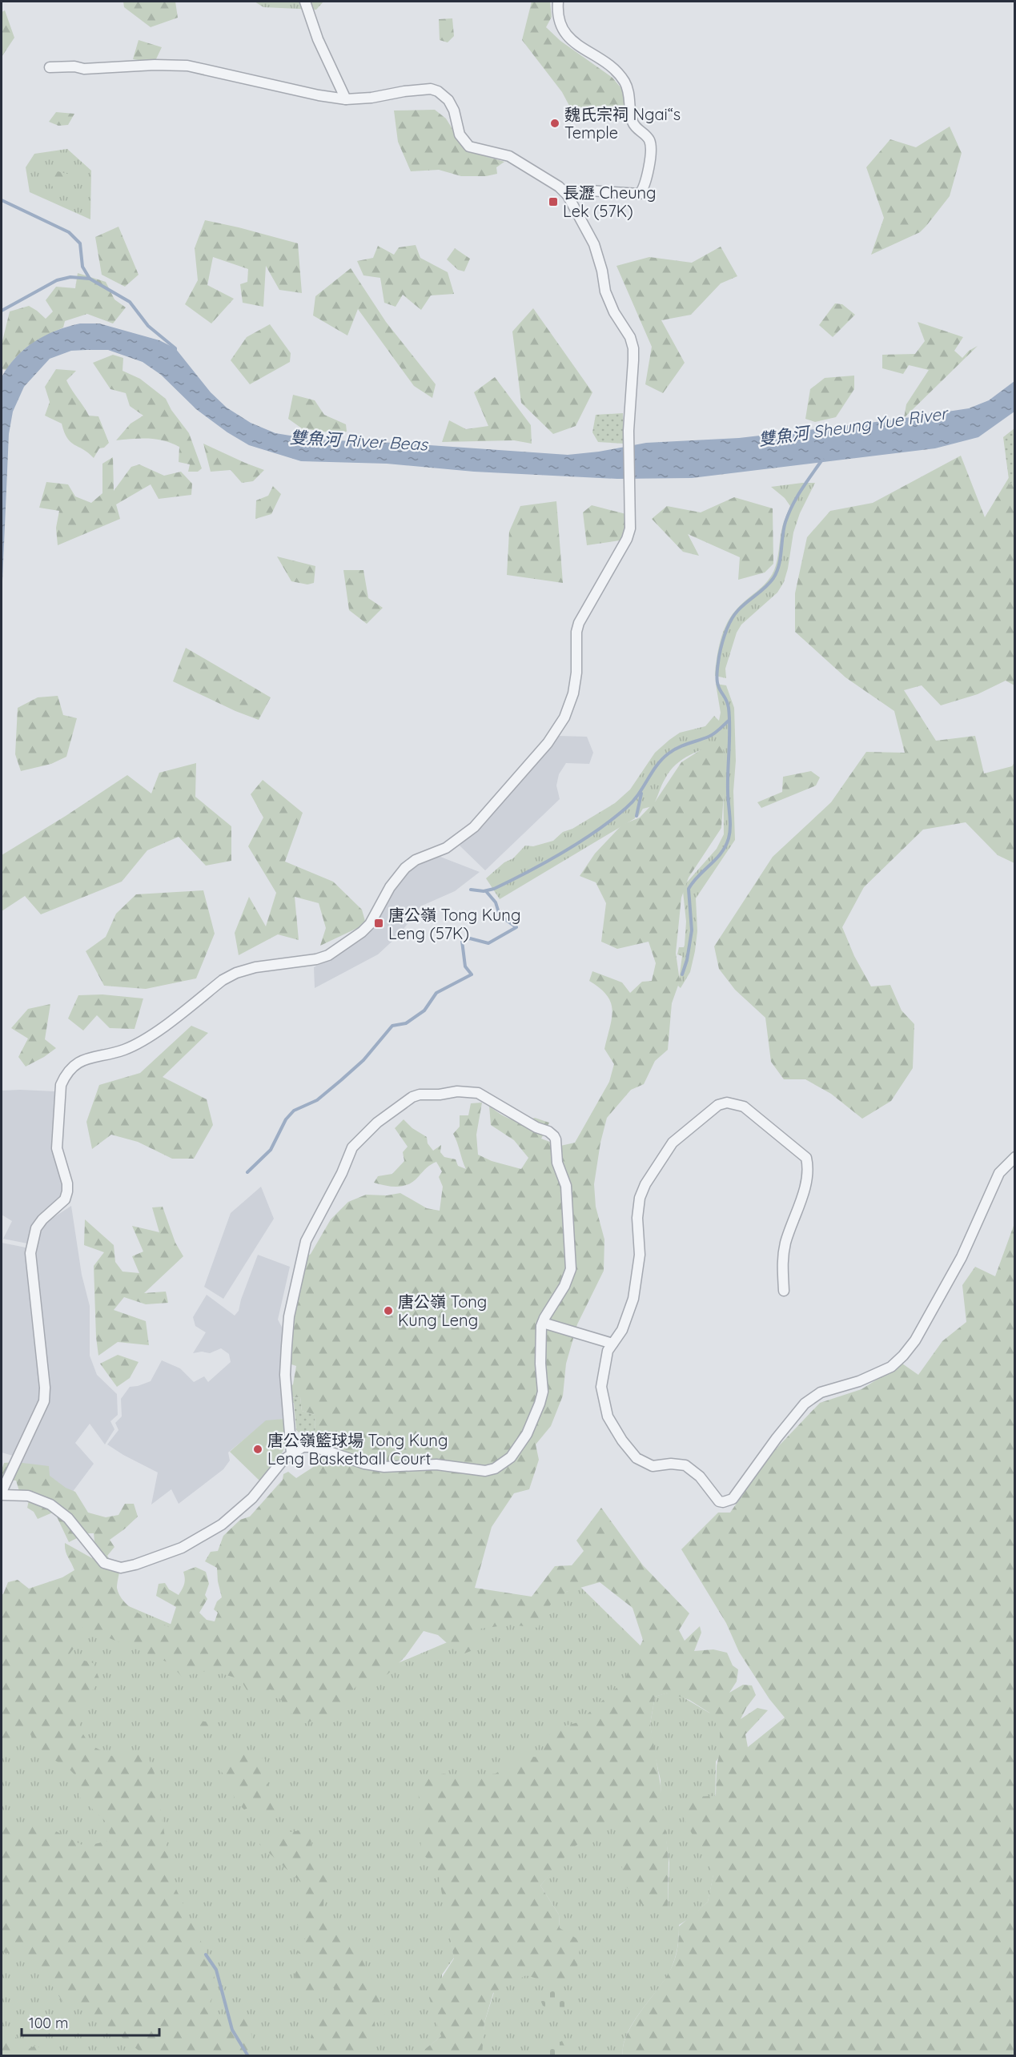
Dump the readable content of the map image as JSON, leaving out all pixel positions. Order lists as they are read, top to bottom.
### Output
{
  "water": ["雙魚河 Sheung Yue River", "雙魚河 River Beas"],
  "places": {
    "other": ["魏氏宗祠 Ngai“s Temple", "唐公嶺 Tong Kung Leng", "唐公嶺籃球場 Tong Kung Leng Basketball Court"],
    "transit": ["長瀝 Cheung Lek (57K)", "唐公嶺 Tong Kung Leng (57K)"]
  },
  "scale_bar": "100 m"
}
